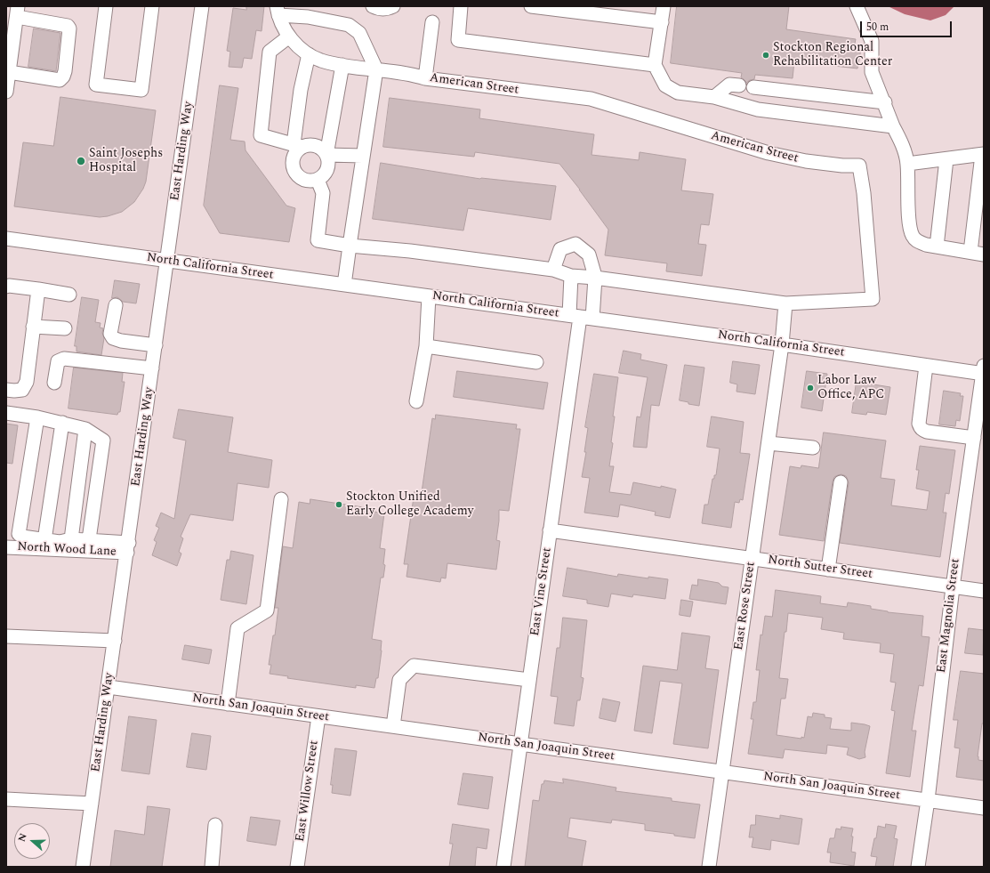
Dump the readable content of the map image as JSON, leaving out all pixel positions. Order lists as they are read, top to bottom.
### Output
{
  "streets": {
    "street": [
      "American Street",
      "East Harding Way",
      "North California Street",
      "North Wood Lane",
      "North Sutter Street",
      "East Vine Street",
      "East Rose Street",
      "East Magnolia Street",
      "North San Joaquin Street",
      "East Willow Street"
    ]
  },
  "crossings": [
    ["American Street", "East Rose Street"],
    ["East Harding Way", "North California Street"],
    ["East Harding Way", "North Wood Lane"],
    ["East Harding Way", "North San Joaquin Street"],
    ["North California Street", "East Vine Street"],
    ["North California Street", "East Rose Street"],
    ["North California Street", "East Magnolia Street"],
    ["North Sutter Street", "East Vine Street"],
    ["North Sutter Street", "East Rose Street"],
    ["North Sutter Street", "East Magnolia Street"],
    ["East Vine Street", "North San Joaquin Street"],
    ["East Rose Street", "North San Joaquin Street"],
    ["East Magnolia Street", "North San Joaquin Street"],
    ["North San Joaquin Street", "East Willow Street"]
  ],
  "places": [
    "Stockton Regional Rehabilitation Center",
    "Saint Josephs Hospital",
    "Labor Law Office, APC",
    "Stockton Unified Early College Academy"
  ],
  "scale_bar": "50 m",
  "north": "left"
}
